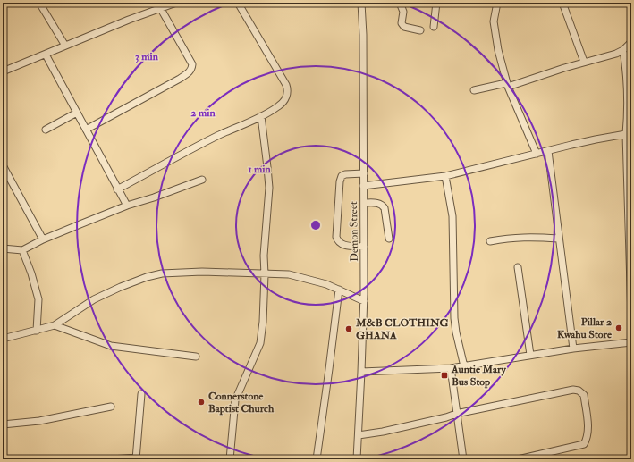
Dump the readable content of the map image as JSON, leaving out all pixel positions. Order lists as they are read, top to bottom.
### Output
{
  "streets": {
    "street": ["Demon Street"]
  },
  "places": {
    "other": ["Pillar 2 Kwahu Store", "M&B CLOTHING GHANA", "Connerstone Baptist Church"],
    "transit": ["Auntie Mary Bus Stop"]
  },
  "rings": ["3 min", "2 min", "1 min"]
}
